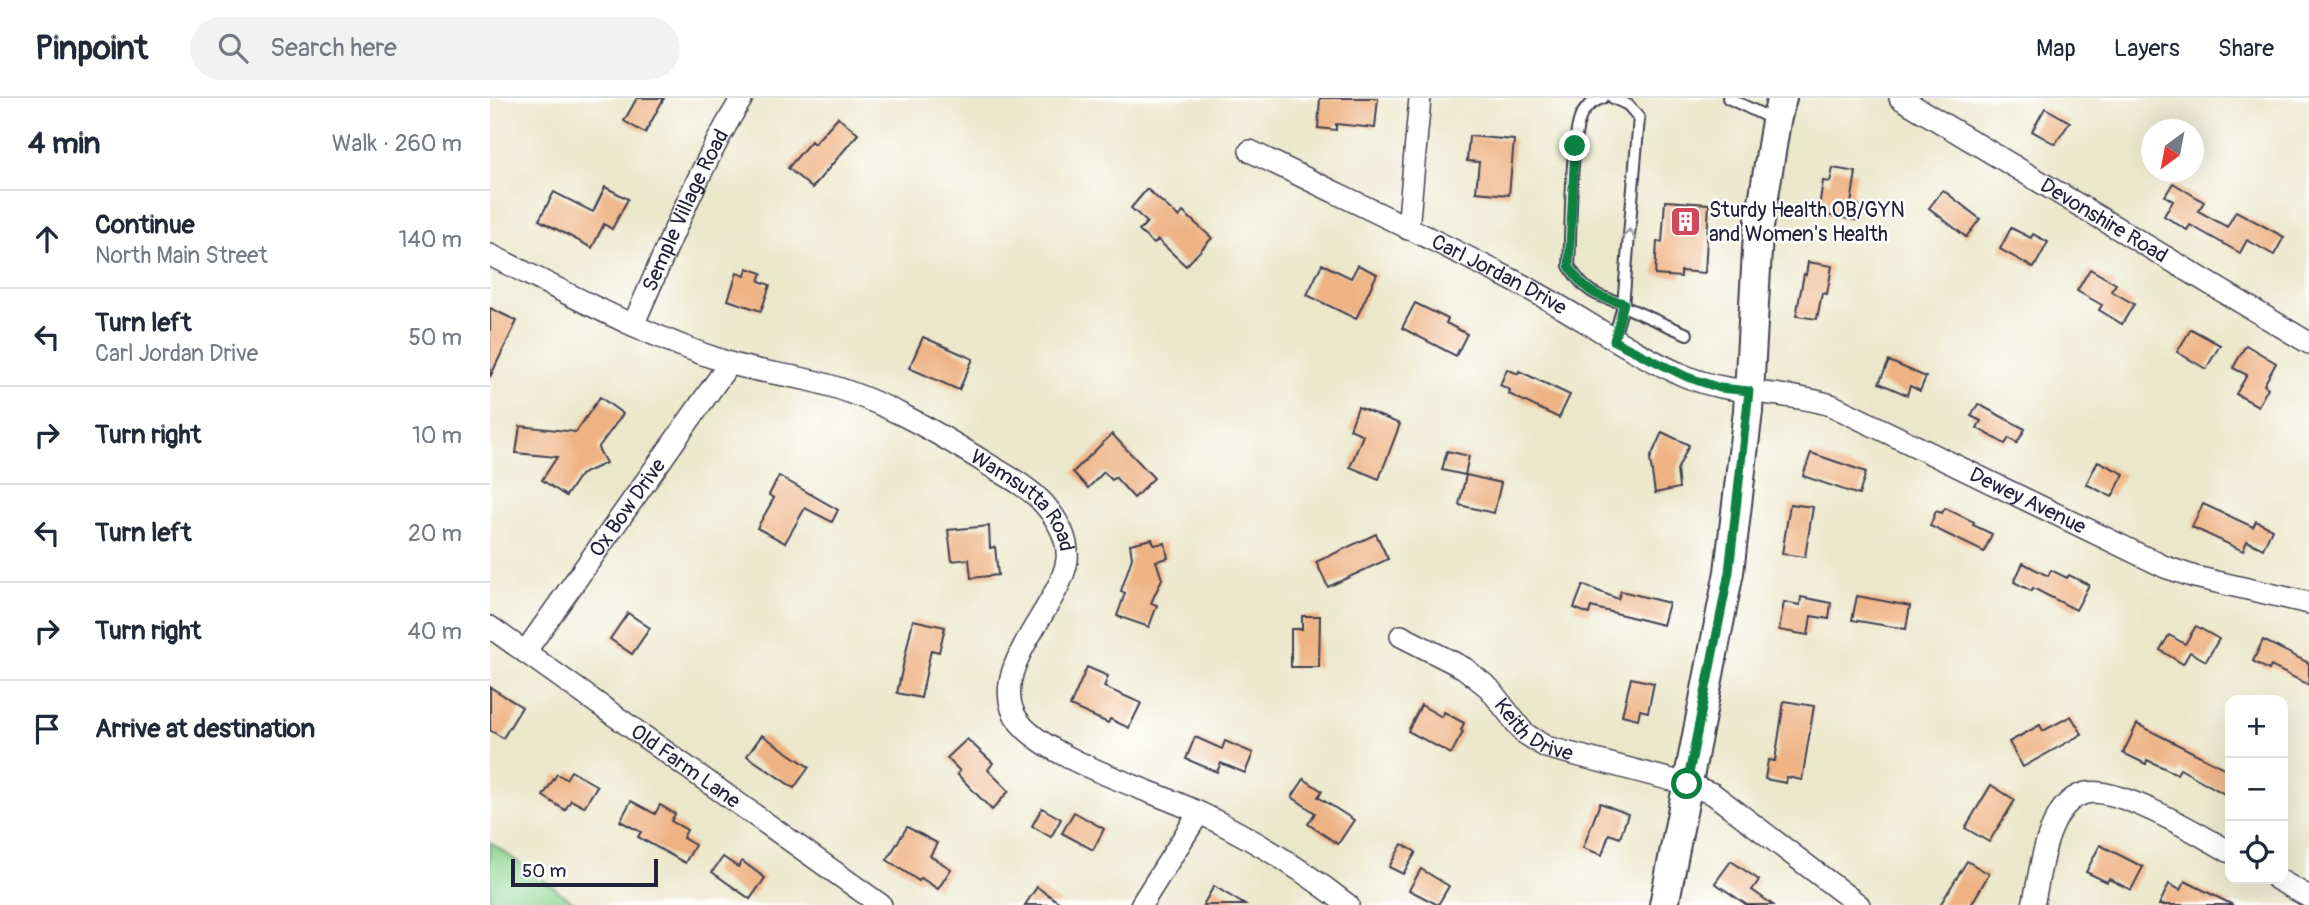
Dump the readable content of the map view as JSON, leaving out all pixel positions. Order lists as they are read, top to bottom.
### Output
{
  "streets": {
    "street": [
      "Semple Village Road",
      "Devonshire Road",
      "Carl Jordan Drive",
      "Dewey Avenue",
      "Wamsutta Road",
      "Ox Bow Drive",
      "Keith Drive",
      "Old Farm Lane"
    ]
  },
  "crossings": [
    ["Semple Village Road", "Wamsutta Road"],
    ["Carl Jordan Drive", "Dewey Avenue"],
    ["Wamsutta Road", "Ox Bow Drive"],
    ["Ox Bow Drive", "Old Farm Lane"]
  ],
  "places": {
    "building": ["Sturdy Health OB/GYN and Women's Health"]
  },
  "scale_bar": "50 m",
  "north": "bottom left",
  "page": {
    "header": "Pinpoint",
    "search": "Search here",
    "nav": ["Map", "Layers", "Share"],
    "heading": ["4 min", "Walk · 260 m"],
    "list": [
      ["Continue", "North Main Street", "140 m"],
      ["Turn left", "Carl Jordan Drive", "50 m"],
      ["Turn right", "10 m"],
      ["Turn left", "20 m"],
      ["Turn right", "40 m"],
      "Arrive at destination"
    ],
    "map_buttons": ["+", "−"],
    "scale": "50 m"
  }
}
